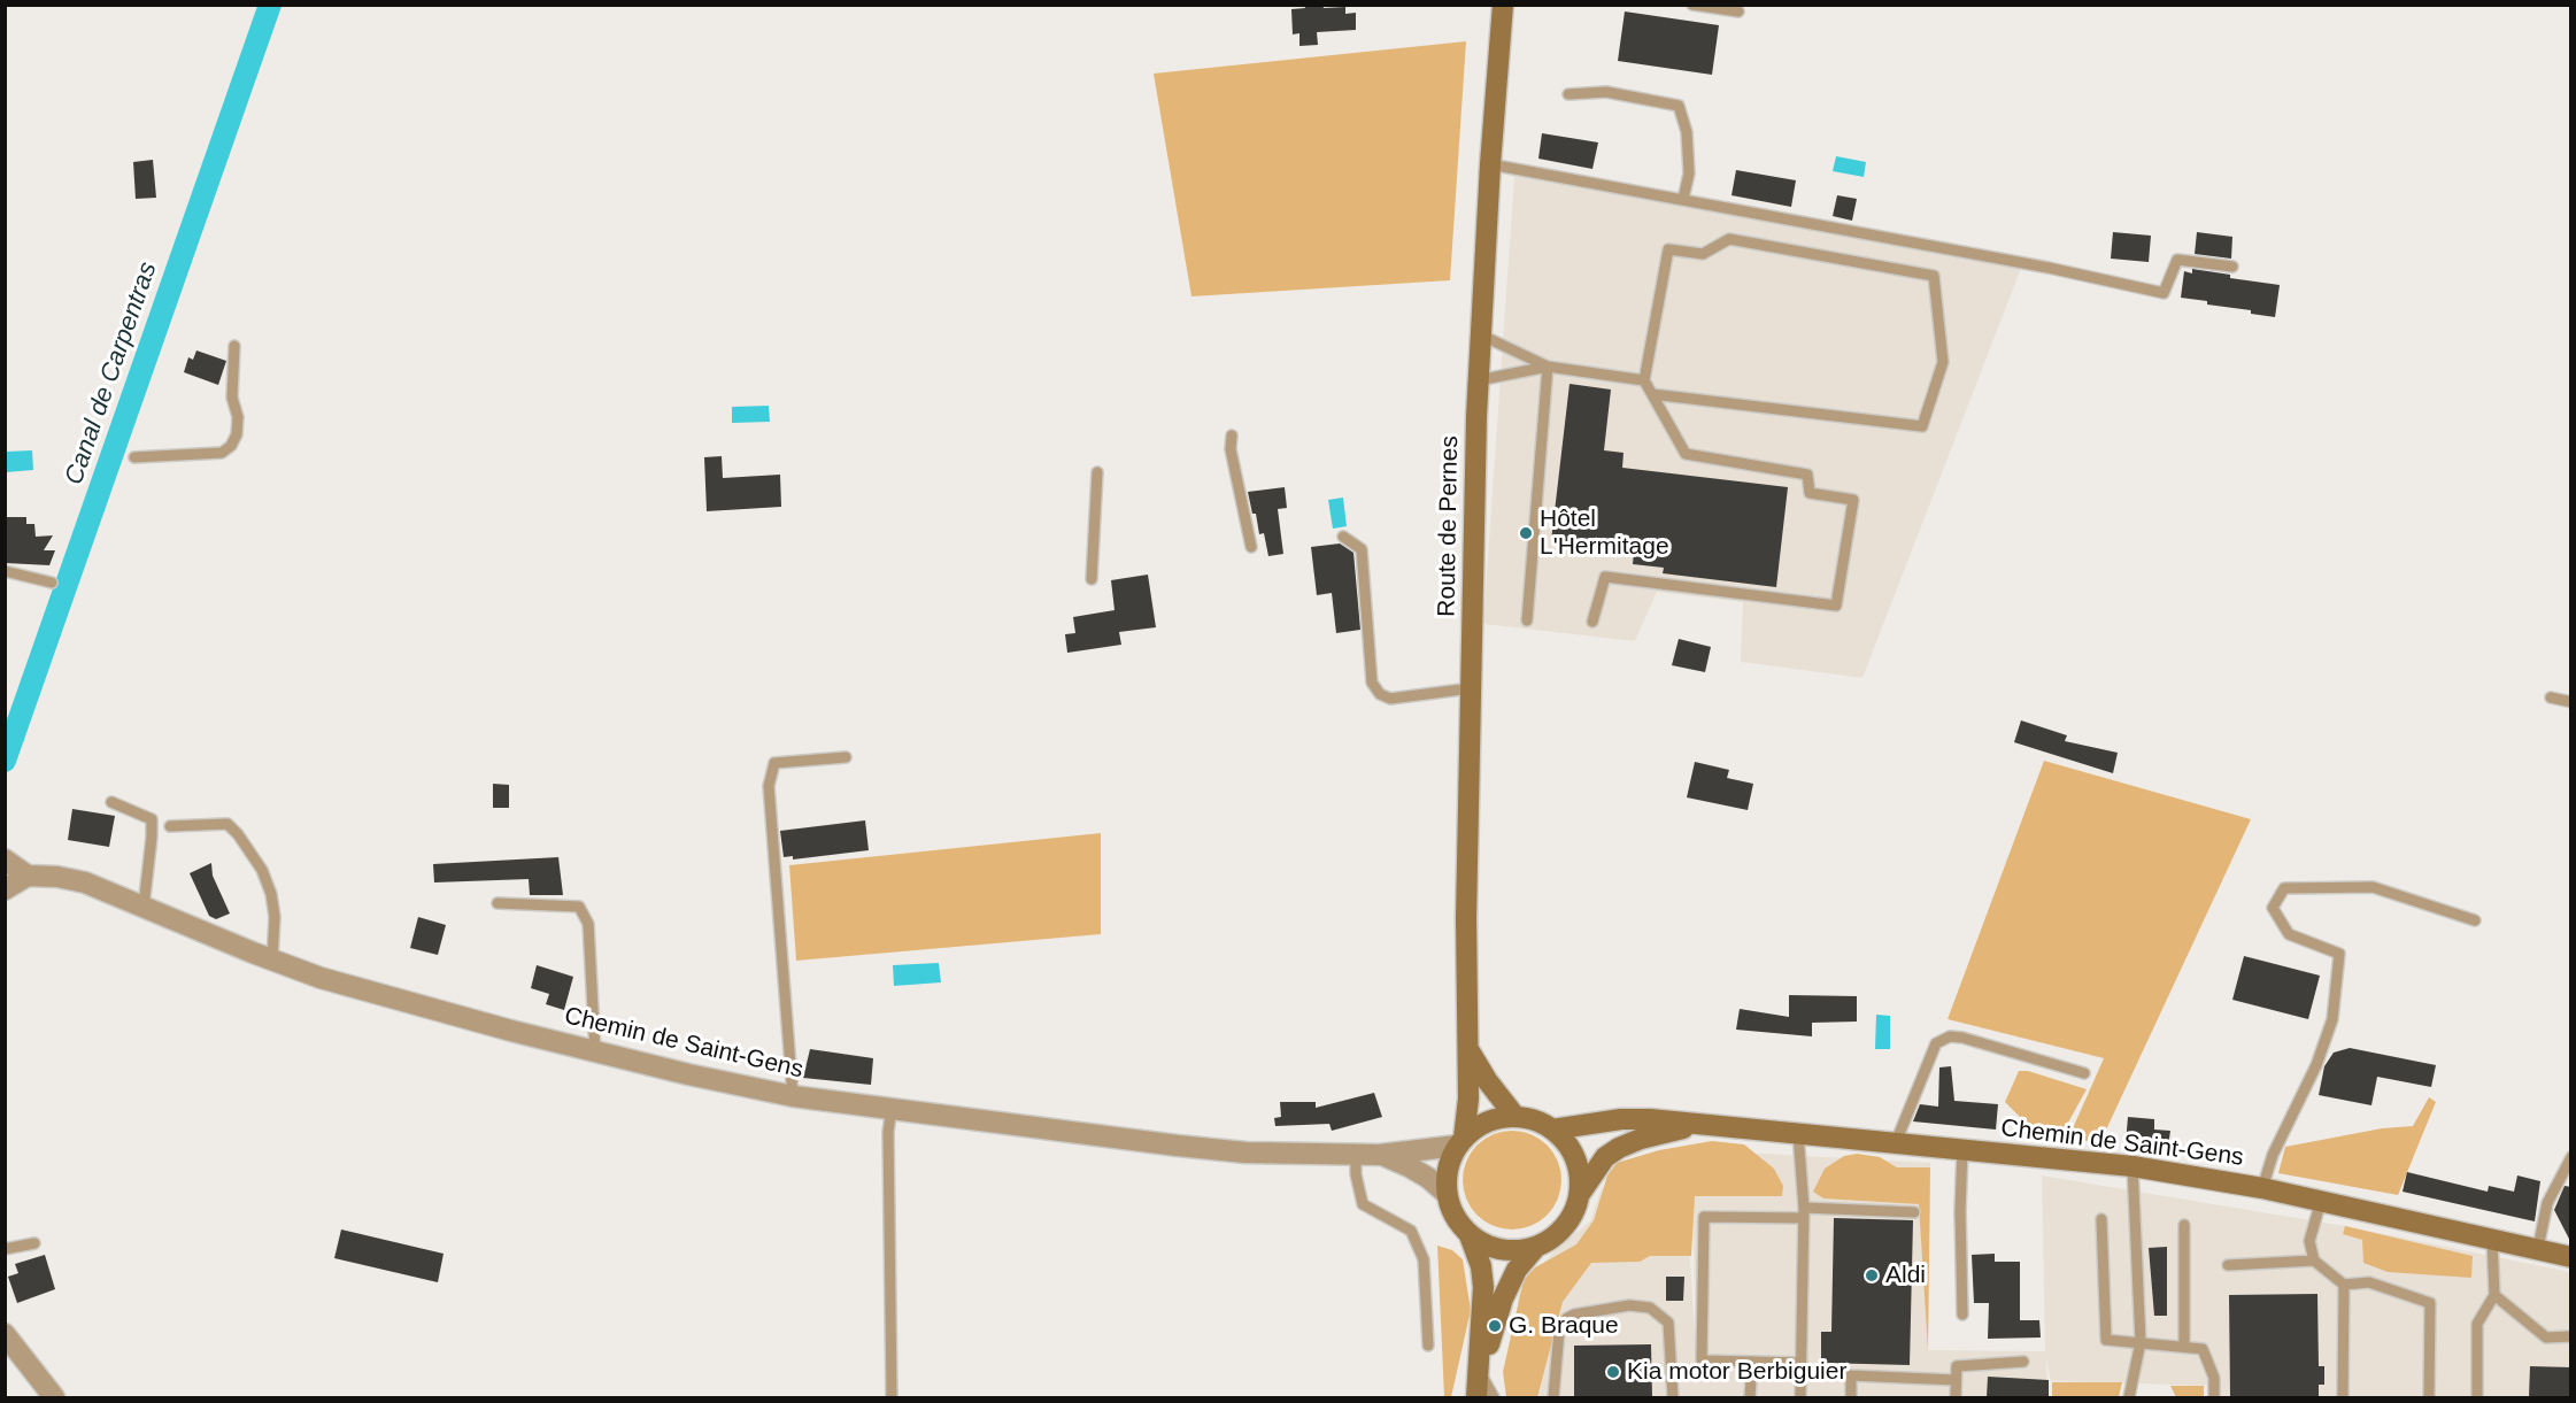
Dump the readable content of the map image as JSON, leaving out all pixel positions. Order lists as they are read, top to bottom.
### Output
{
  "streets": {
    "main road": ["Route de Pernes", "Chemin de Saint-Gens"]
  },
  "crossings": [
    ["Route de Pernes", "Chemin de Saint-Gens"]
  ],
  "water": ["Canal de Carpentras"],
  "places": [
    "Hôtel L'Hermitage",
    "Aldi",
    "G. Braque",
    "Kia motor Berbiguier"
  ]
}
